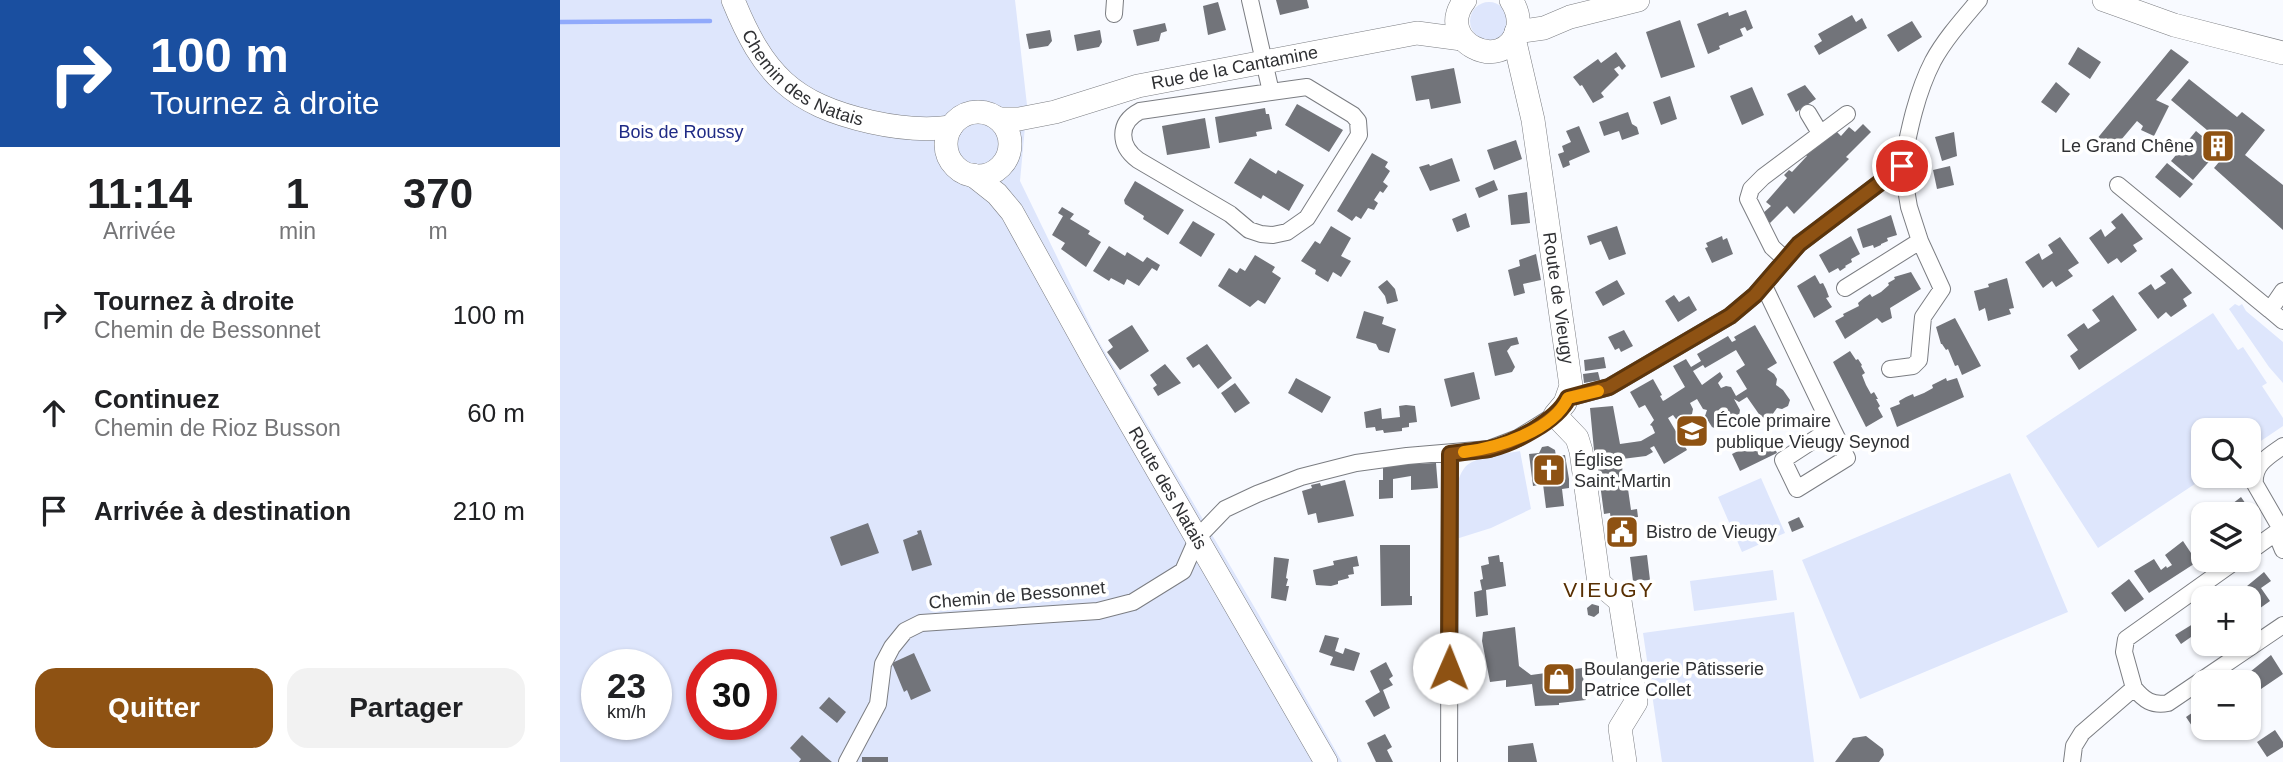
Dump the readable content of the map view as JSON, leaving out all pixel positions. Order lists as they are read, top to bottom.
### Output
{
  "streets": {
    "street": [
      "Rue de la Cantamine",
      "Chemin des Natais",
      "Route de Vieugy",
      "Route des Natais",
      "Chemin de Bessonnet"
    ]
  },
  "crossings": [
    ["Rue de la Cantamine", "Chemin des Natais"],
    ["Rue de la Cantamine", "Route de Vieugy"],
    ["Rue de la Cantamine", "Route des Natais"],
    ["Chemin des Natais", "Route des Natais"],
    ["Route de Vieugy", "Chemin de Bessonnet"],
    ["Route des Natais", "Chemin de Bessonnet"]
  ],
  "districts": ["VIEUGY"],
  "parks": ["Bois de Roussy"],
  "places": {
    "building": ["Le Grand Chêne"],
    "school or university": ["École primaire publique Vieugy Seynod"],
    "church": ["Église Saint-Martin"],
    "public building": ["Bistro de Vieugy"],
    "shop": ["Boulangerie Pâtisserie Patrice Collet"]
  },
  "page": {
    "turn": ["100 m", "Tournez à droite"],
    "eta": [
      "11:14",
      "Arrivée",
      "1",
      "min",
      "370",
      "m"
    ],
    "list": [
      {
        "name": "Tournez à droite",
        "note": "Chemin de Bessonnet",
        "value": "100 m"
      },
      {
        "name": "Continuez",
        "note": "Chemin de Rioz Busson",
        "value": "60 m"
      },
      {
        "name": "Arrivée à destination",
        "value": "210 m"
      }
    ],
    "map_buttons": ["+", "−"],
    "speed": "23 km/h",
    "limit": "30",
    "buttons": ["Quitter", "Partager"]
  }
}
